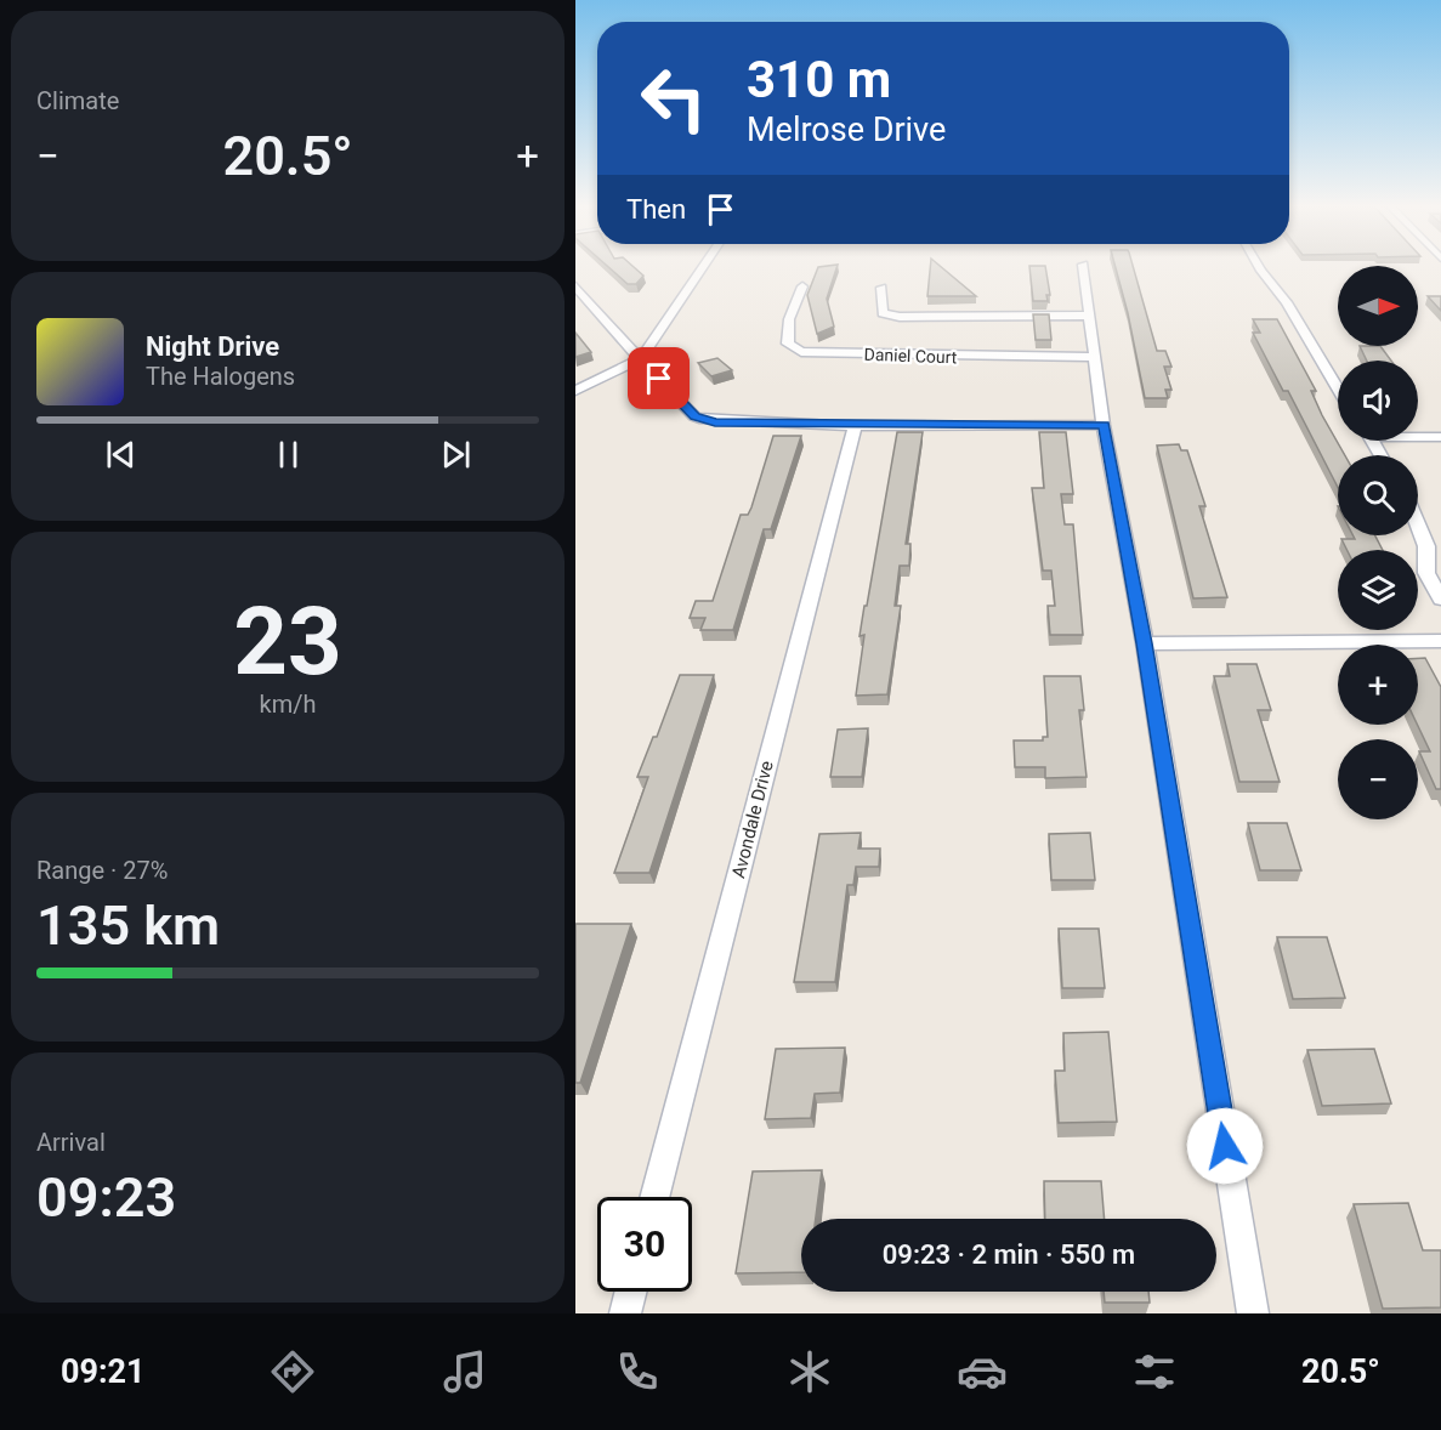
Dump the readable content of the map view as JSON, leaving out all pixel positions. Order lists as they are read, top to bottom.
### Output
{
  "streets": {
    "street": ["Daniel Court", "Avondale Drive"]
  },
  "north": "right",
  "page": {
    "tile": [
      "Climate",
      ["23", "km/h"],
      ["Range · 27%", "135 km"],
      ["Arrival", "09:23"]
    ],
    "turn": ["310 m", "Melrose Drive"],
    "heat": ["−", "20.5°", "+"],
    "then": "Then",
    "map_buttons": ["+", "−"],
    "song": ["Night Drive", "The Halogens"],
    "limit": "30",
    "trip": "09:23 · 2 min · 550 m",
    "tabs": ["09:21", "20.5°"]
  }
}
